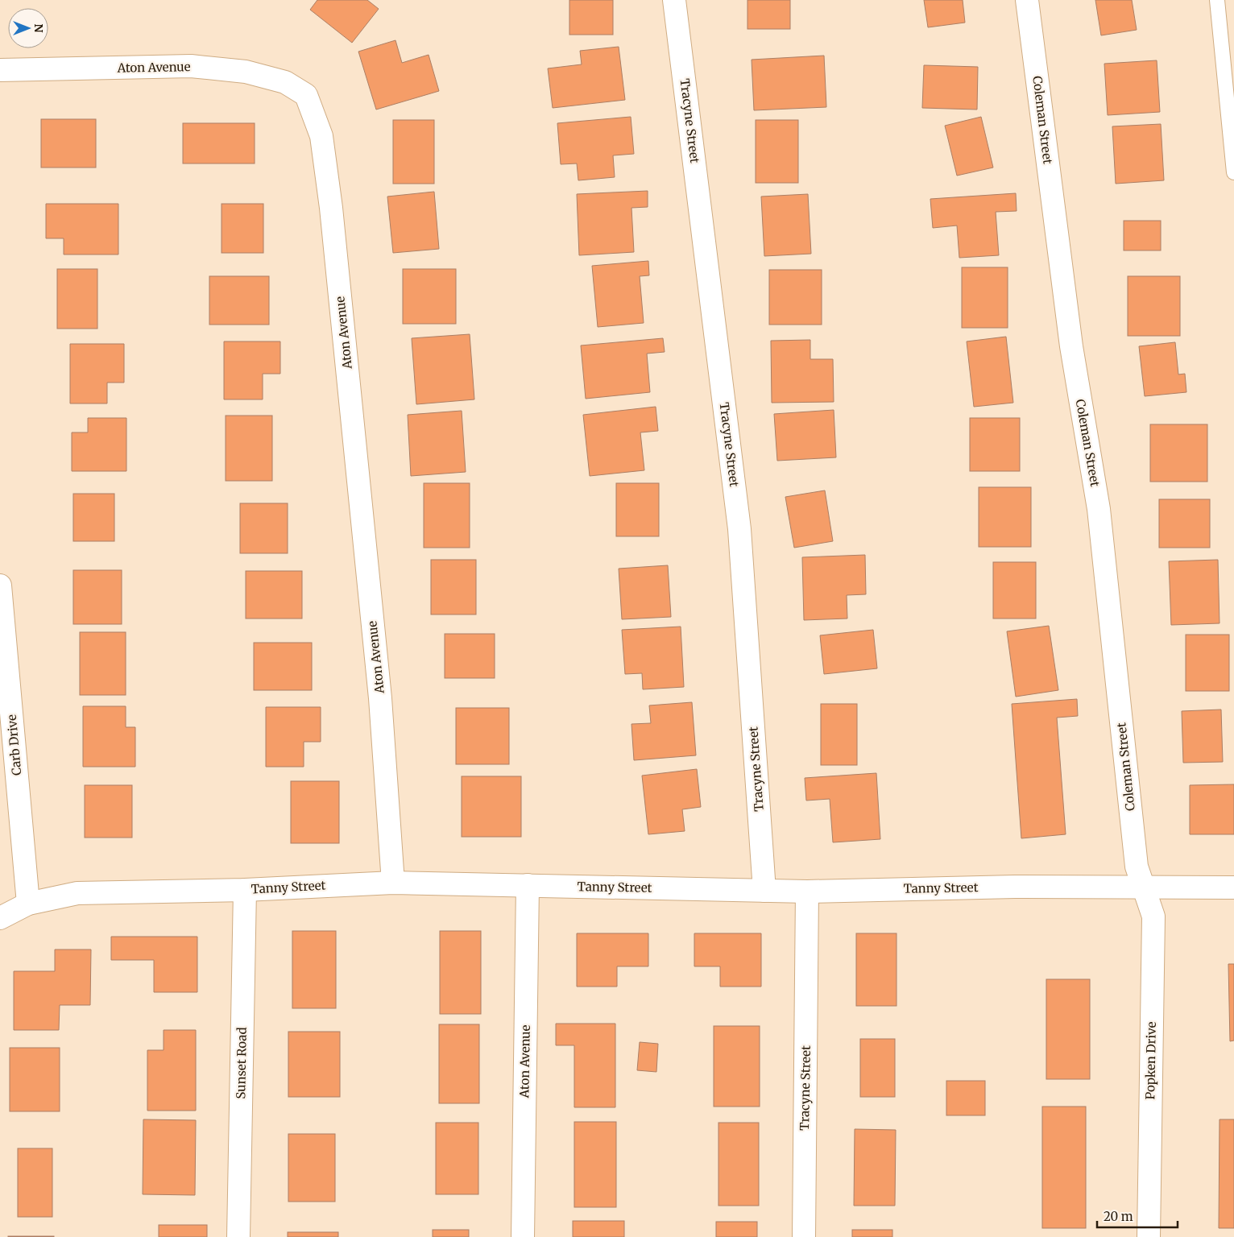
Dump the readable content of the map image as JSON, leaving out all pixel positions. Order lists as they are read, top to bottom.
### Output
{
  "streets": {
    "street": [
      "Aton Avenue",
      "Coleman Street",
      "Tracyne Street",
      "Carb Drive",
      "Tanny Street",
      "Popken Drive",
      "Sunset Road"
    ]
  },
  "crossings": [
    ["Aton Avenue", "Tanny Street"],
    ["Coleman Street", "Tanny Street"],
    ["Coleman Street", "Popken Drive"],
    ["Tracyne Street", "Tanny Street"],
    ["Carb Drive", "Tanny Street"],
    ["Tanny Street", "Popken Drive"],
    ["Tanny Street", "Sunset Road"]
  ],
  "scale_bar": "20 m",
  "north": "right"
}
